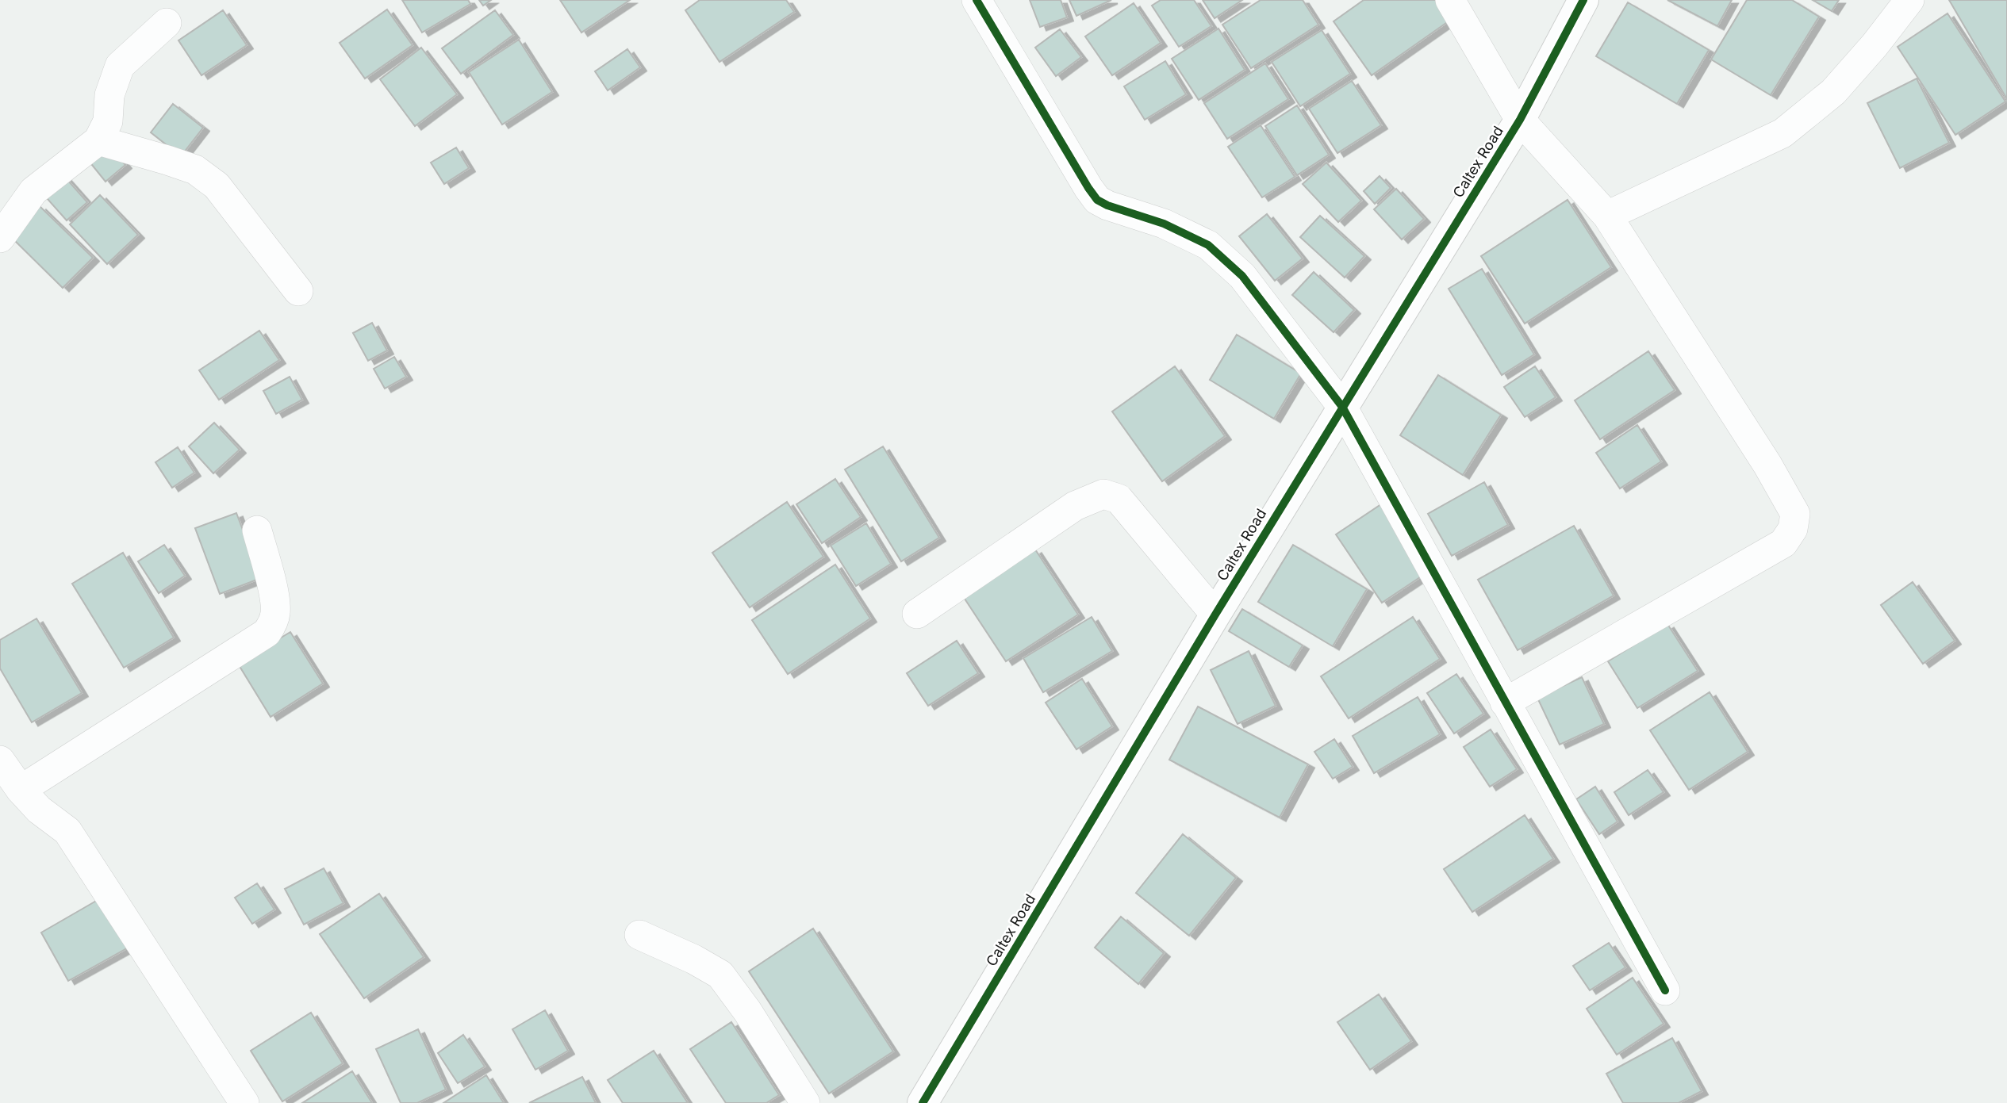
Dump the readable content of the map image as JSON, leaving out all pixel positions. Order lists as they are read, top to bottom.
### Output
{
  "streets": {
    "street": ["Caltex Road"]
  }
}
